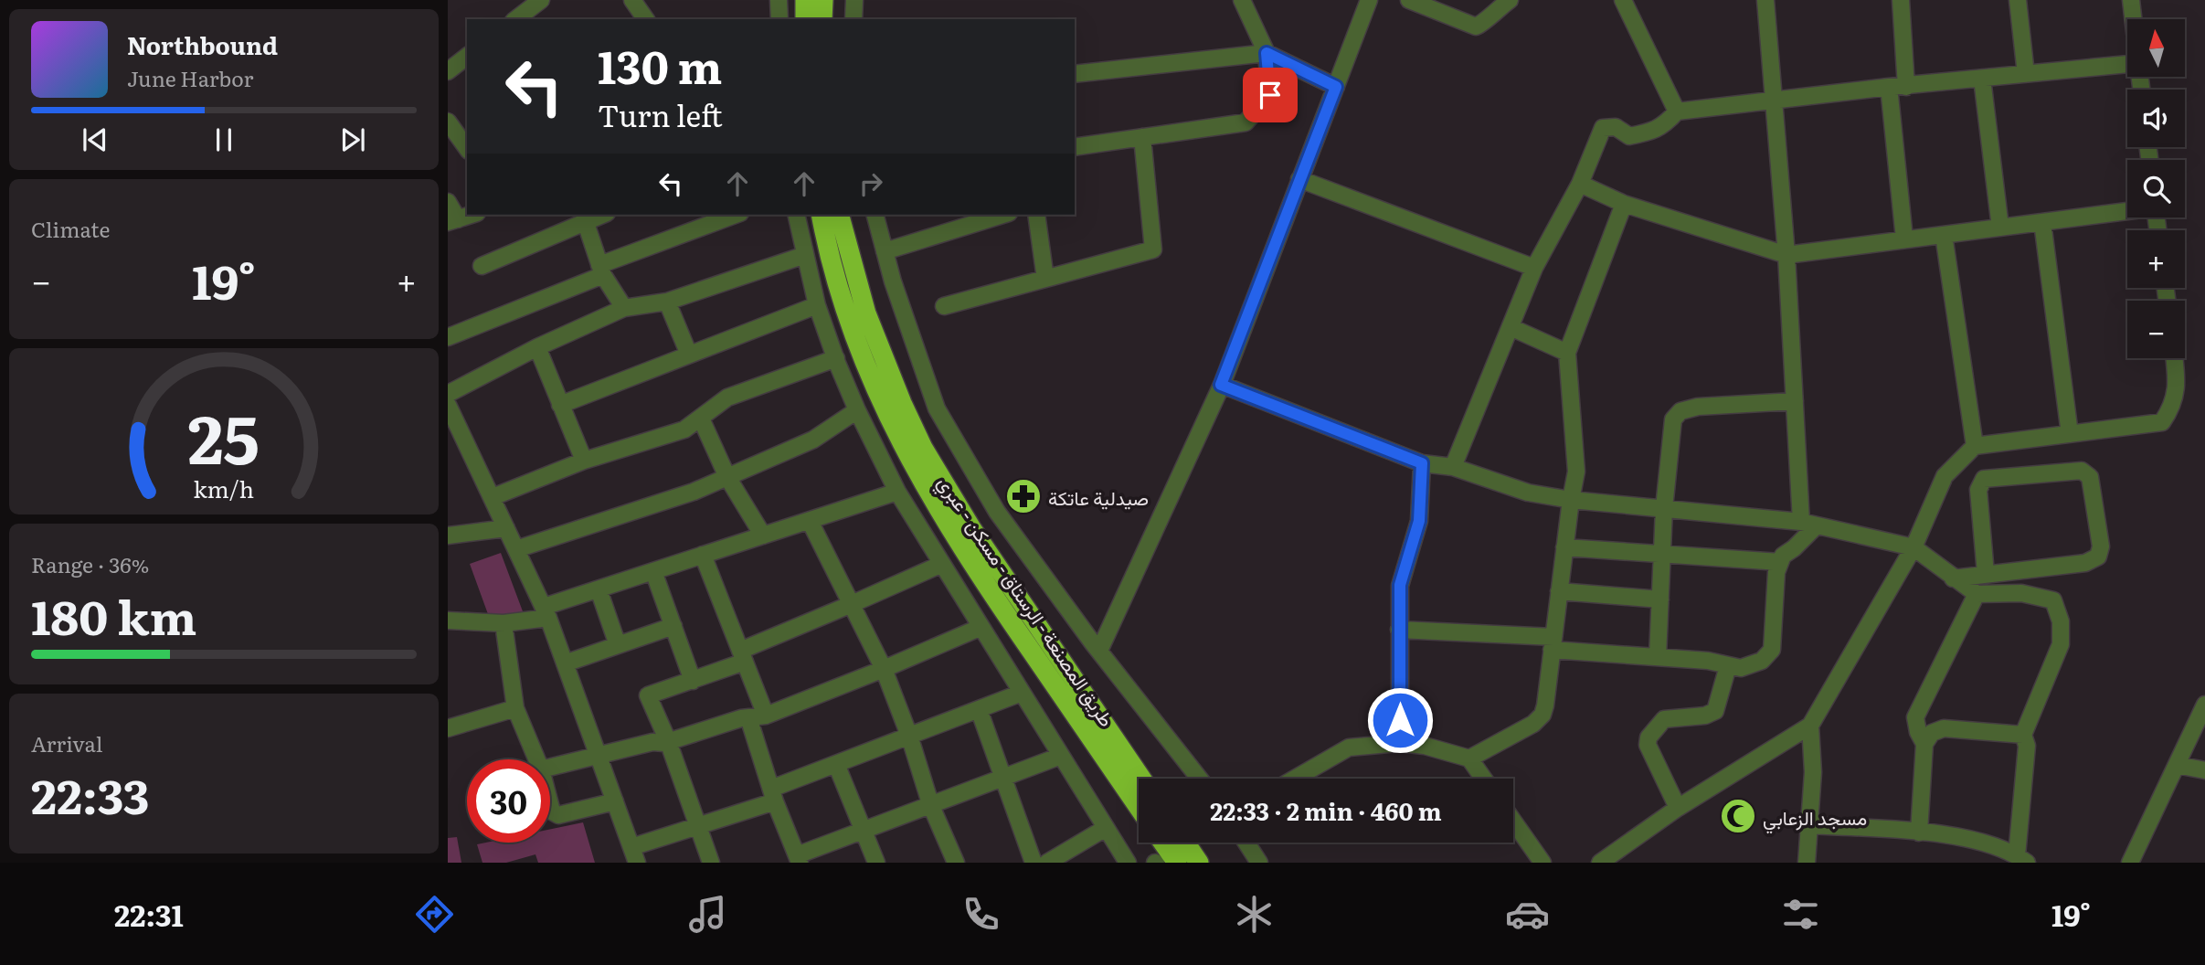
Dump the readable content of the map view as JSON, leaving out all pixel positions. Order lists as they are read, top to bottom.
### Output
{
  "streets": {
    "highway": ["طريق المصنعة - الرستاق - مسكن - عبري"]
  },
  "places": {
    "pharmacy": ["صيدلية عاتكة"],
    "mosque": ["مسجد الزعابي"]
  },
  "north": "top",
  "page": {
    "map_buttons": ["+", "−"],
    "turn": ["130 m", "Turn left"],
    "song": ["Northbound", "June Harbor"],
    "tile": [
      "Climate",
      ["Range · 36%", "180 km"],
      ["Arrival", "22:33"]
    ],
    "heat": ["−", "19°", "+"],
    "limit": "30",
    "trip": "22:33 · 2 min · 460 m",
    "tabs": ["22:31", "19°"],
    "gauge": ["25", "km/h"]
  }
}
